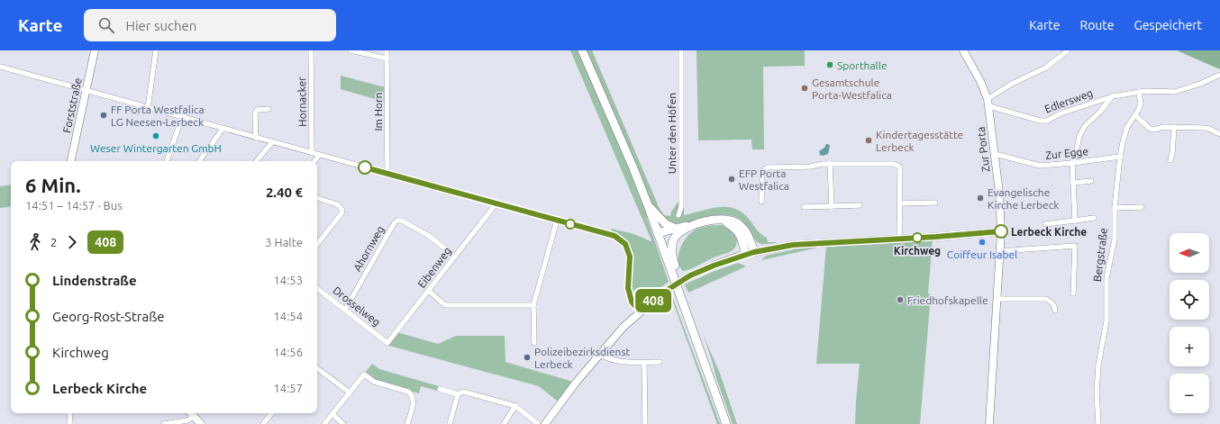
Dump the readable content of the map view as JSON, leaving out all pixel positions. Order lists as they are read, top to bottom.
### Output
{
  "streets": {
    "street": [
      "Edlersweg",
      "Hornacker",
      "Forststraße",
      "Im Horn",
      "Unter den Höfen",
      "Zur Porta",
      "Zur Egge",
      "Ahornweg",
      "Bergstraße",
      "Eibenweg",
      "Drosselweg"
    ]
  },
  "crossings": [
    ["Edlersweg", "Zur Porta"],
    ["Edlersweg", "Bergstraße"],
    ["Zur Porta", "Zur Egge"],
    ["Zur Egge", "Bergstraße"],
    ["Ahornweg", "Eibenweg"],
    ["Ahornweg", "Drosselweg"],
    ["Eibenweg", "Drosselweg"]
  ],
  "places": [
    "Sporthalle",
    "Gesamtschule Porta-Westfalica",
    "FF Porta Westfalica LG Neesen-Lerbeck",
    "Weser Wintergarten GmbH",
    "Kindertagesstätte Lerbeck",
    "EFP Porta Westfalica",
    "Evangelische Kirche Lerbeck",
    "Lerbeck Kirche",
    "Kirchweg",
    "Coiffeur Isabel",
    "Friedhofskapelle",
    "Polizeibezirksdienst Lerbeck"
  ],
  "lines": ["bus line 408"],
  "north": "left",
  "page": {
    "header": "Karte",
    "search": "Hier suchen",
    "nav": ["Karte", "Route", "Gespeichert"],
    "on_map": "408",
    "heading": ["6 Min.", "14:51 – 14:57 · Bus", "2.40 €"],
    "legs": ["2", "408", "3 Halte"],
    "map_buttons": ["+", "−"],
    "list": [
      {
        "name": "Lindenstraße",
        "value": "14:53"
      },
      {
        "name": "Georg-Rost-Straße",
        "value": "14:54"
      },
      {
        "name": "Kirchweg",
        "value": "14:56"
      },
      {
        "name": "Lerbeck Kirche",
        "value": "14:57"
      }
    ]
  }
}
